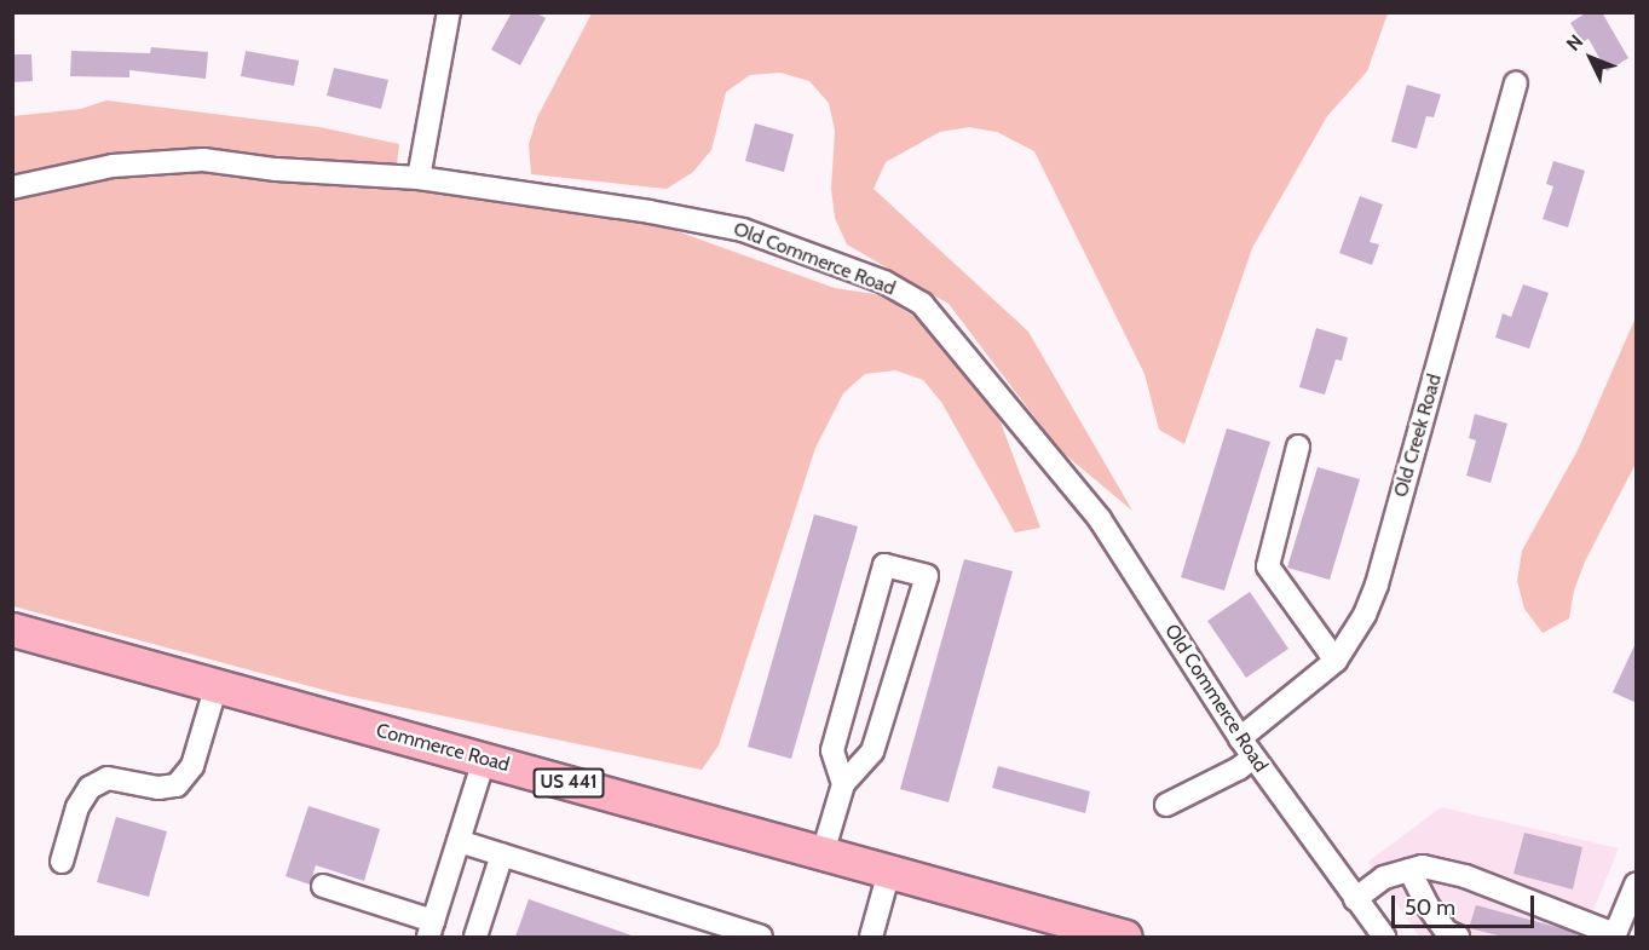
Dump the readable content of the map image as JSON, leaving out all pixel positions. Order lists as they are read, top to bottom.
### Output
{
  "streets": {
    "highway": ["Commerce Road", "US 441"],
    "street": ["Old Commerce Road", "Old Creek Road"]
  },
  "crossings": [
    ["Old Commerce Road", "Old Creek Road"]
  ],
  "scale_bar": "50 m",
  "north": "top left"
}
